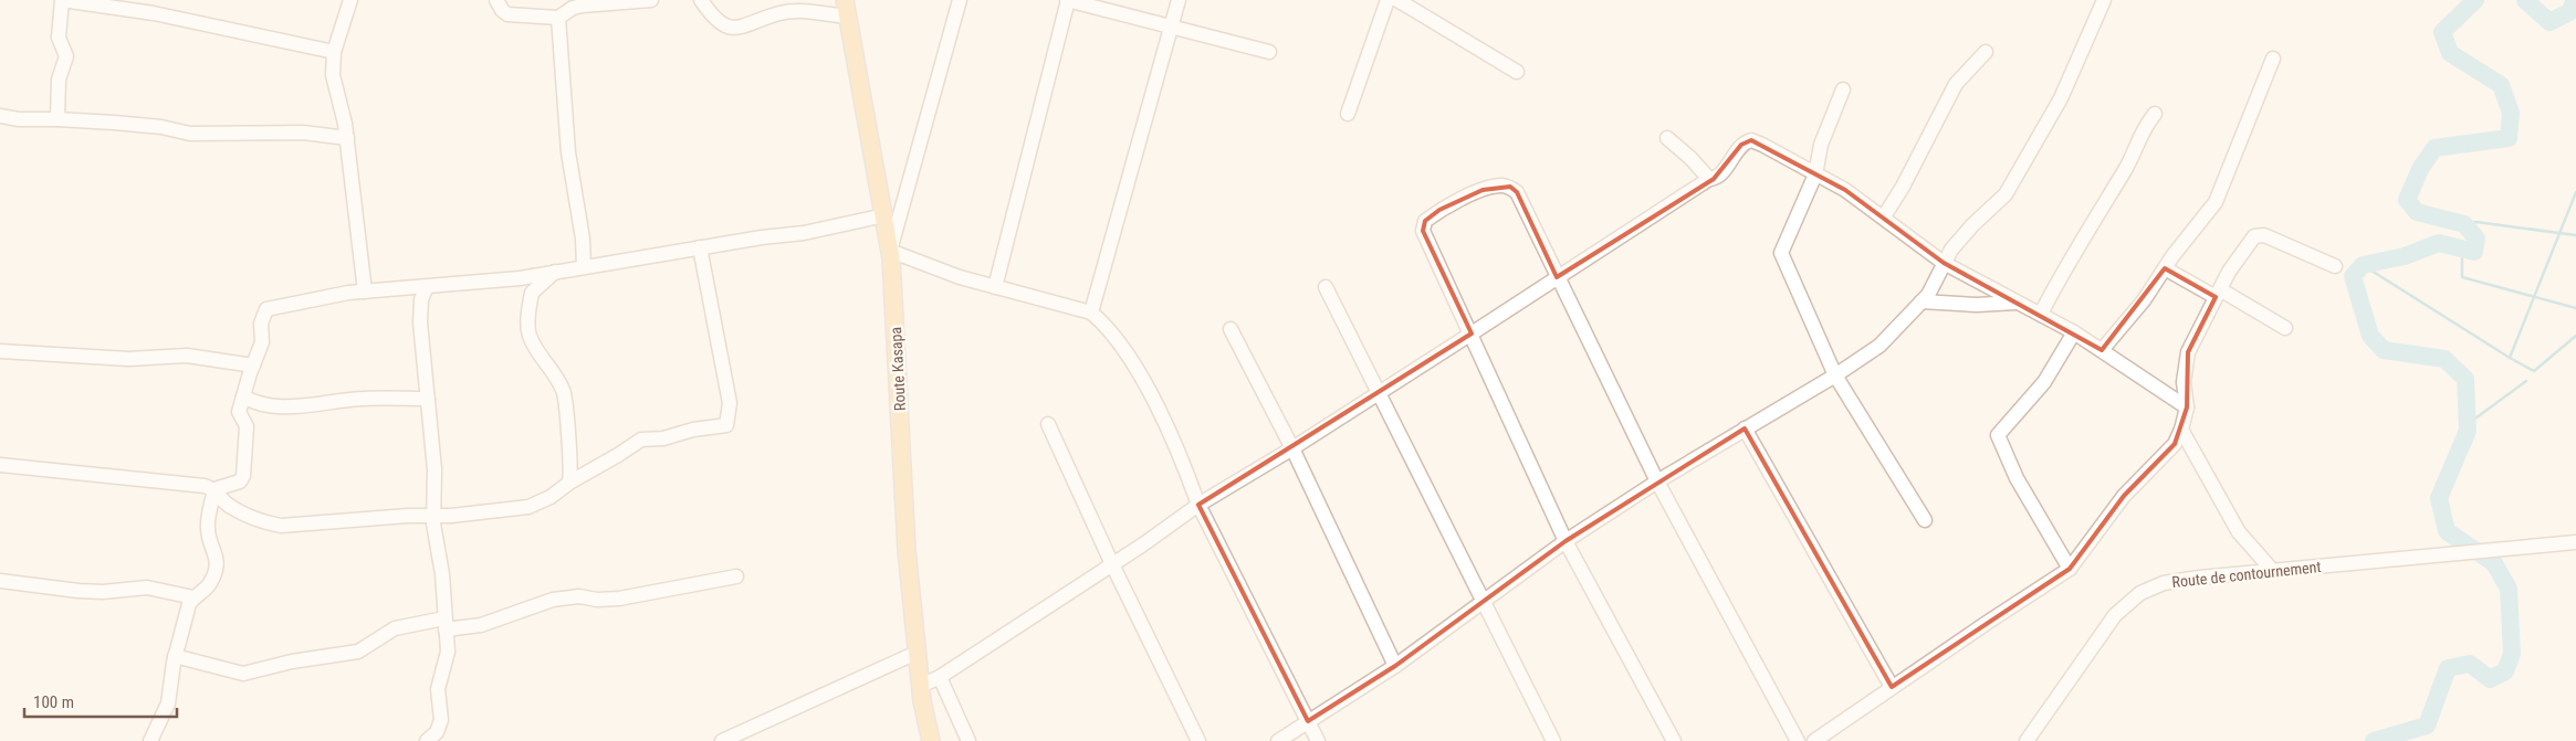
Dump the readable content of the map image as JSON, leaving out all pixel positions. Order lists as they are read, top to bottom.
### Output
{
  "streets": {
    "main road": ["Route Kasapa"],
    "street": ["Route de contournement"]
  },
  "scale_bar": "100 m"
}
